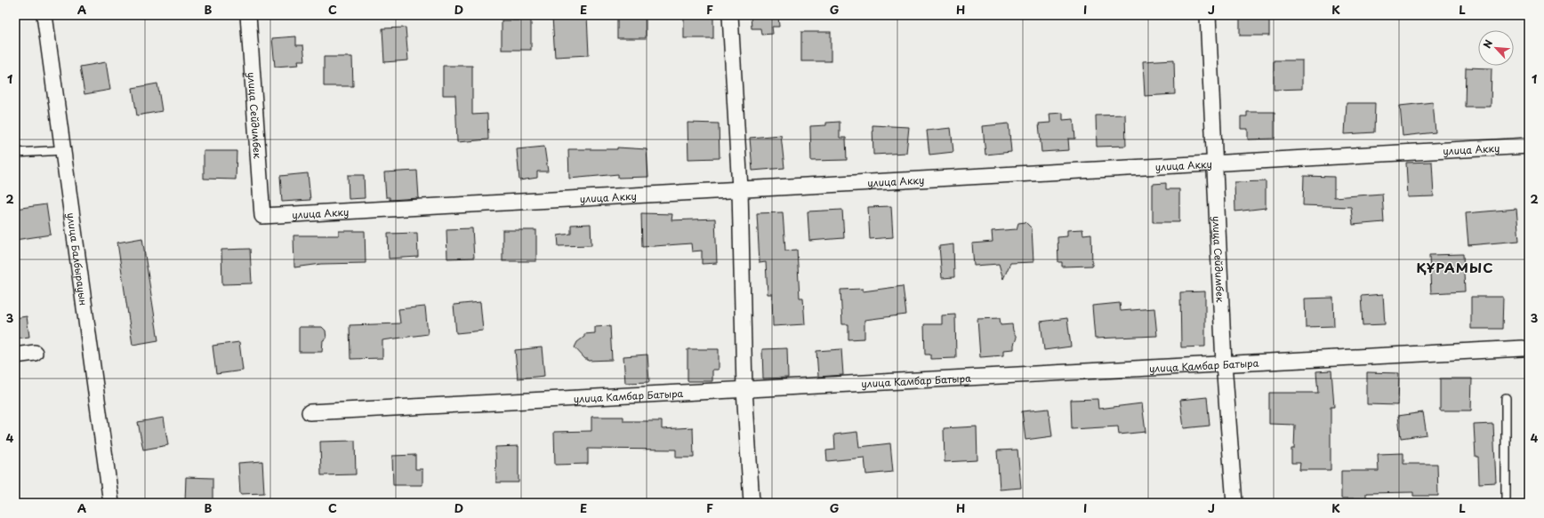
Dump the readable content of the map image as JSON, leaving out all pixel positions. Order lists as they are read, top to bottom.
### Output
{
  "streets": {
    "street": [
      "улица Сейдимбек",
      "улица Акку",
      "улица Балбырауын",
      "улица Камбар Батыра"
    ]
  },
  "crossings": [
    ["улица Сейдимбек", "улица Акку"],
    ["улица Сейдимбек", "улица Камбар Батыра"]
  ],
  "districts": ["ҚҰРАМЫС"],
  "north": "top left",
  "grid": {
    "columns": [
      "A",
      "B",
      "C",
      "D",
      "E",
      "F",
      "G",
      "H",
      "I",
      "J",
      "K",
      "L"
    ],
    "rows": [
      "1",
      "2",
      "3",
      "4"
    ]
  }
}
